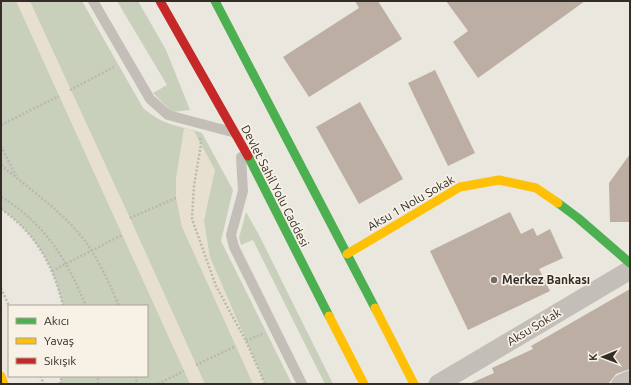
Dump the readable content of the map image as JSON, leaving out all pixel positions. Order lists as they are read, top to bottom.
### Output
{
  "streets": {
    "main road": ["Devlet Sahil Yolu Caddesi", "Aksu 1 Nolu Sokak"],
    "street": ["Aksu Sokak"]
  },
  "places": ["Merkez Bankası"],
  "legend": ["Akıcı", "Yavaş", "Sıkışık"],
  "north": "left"
}
